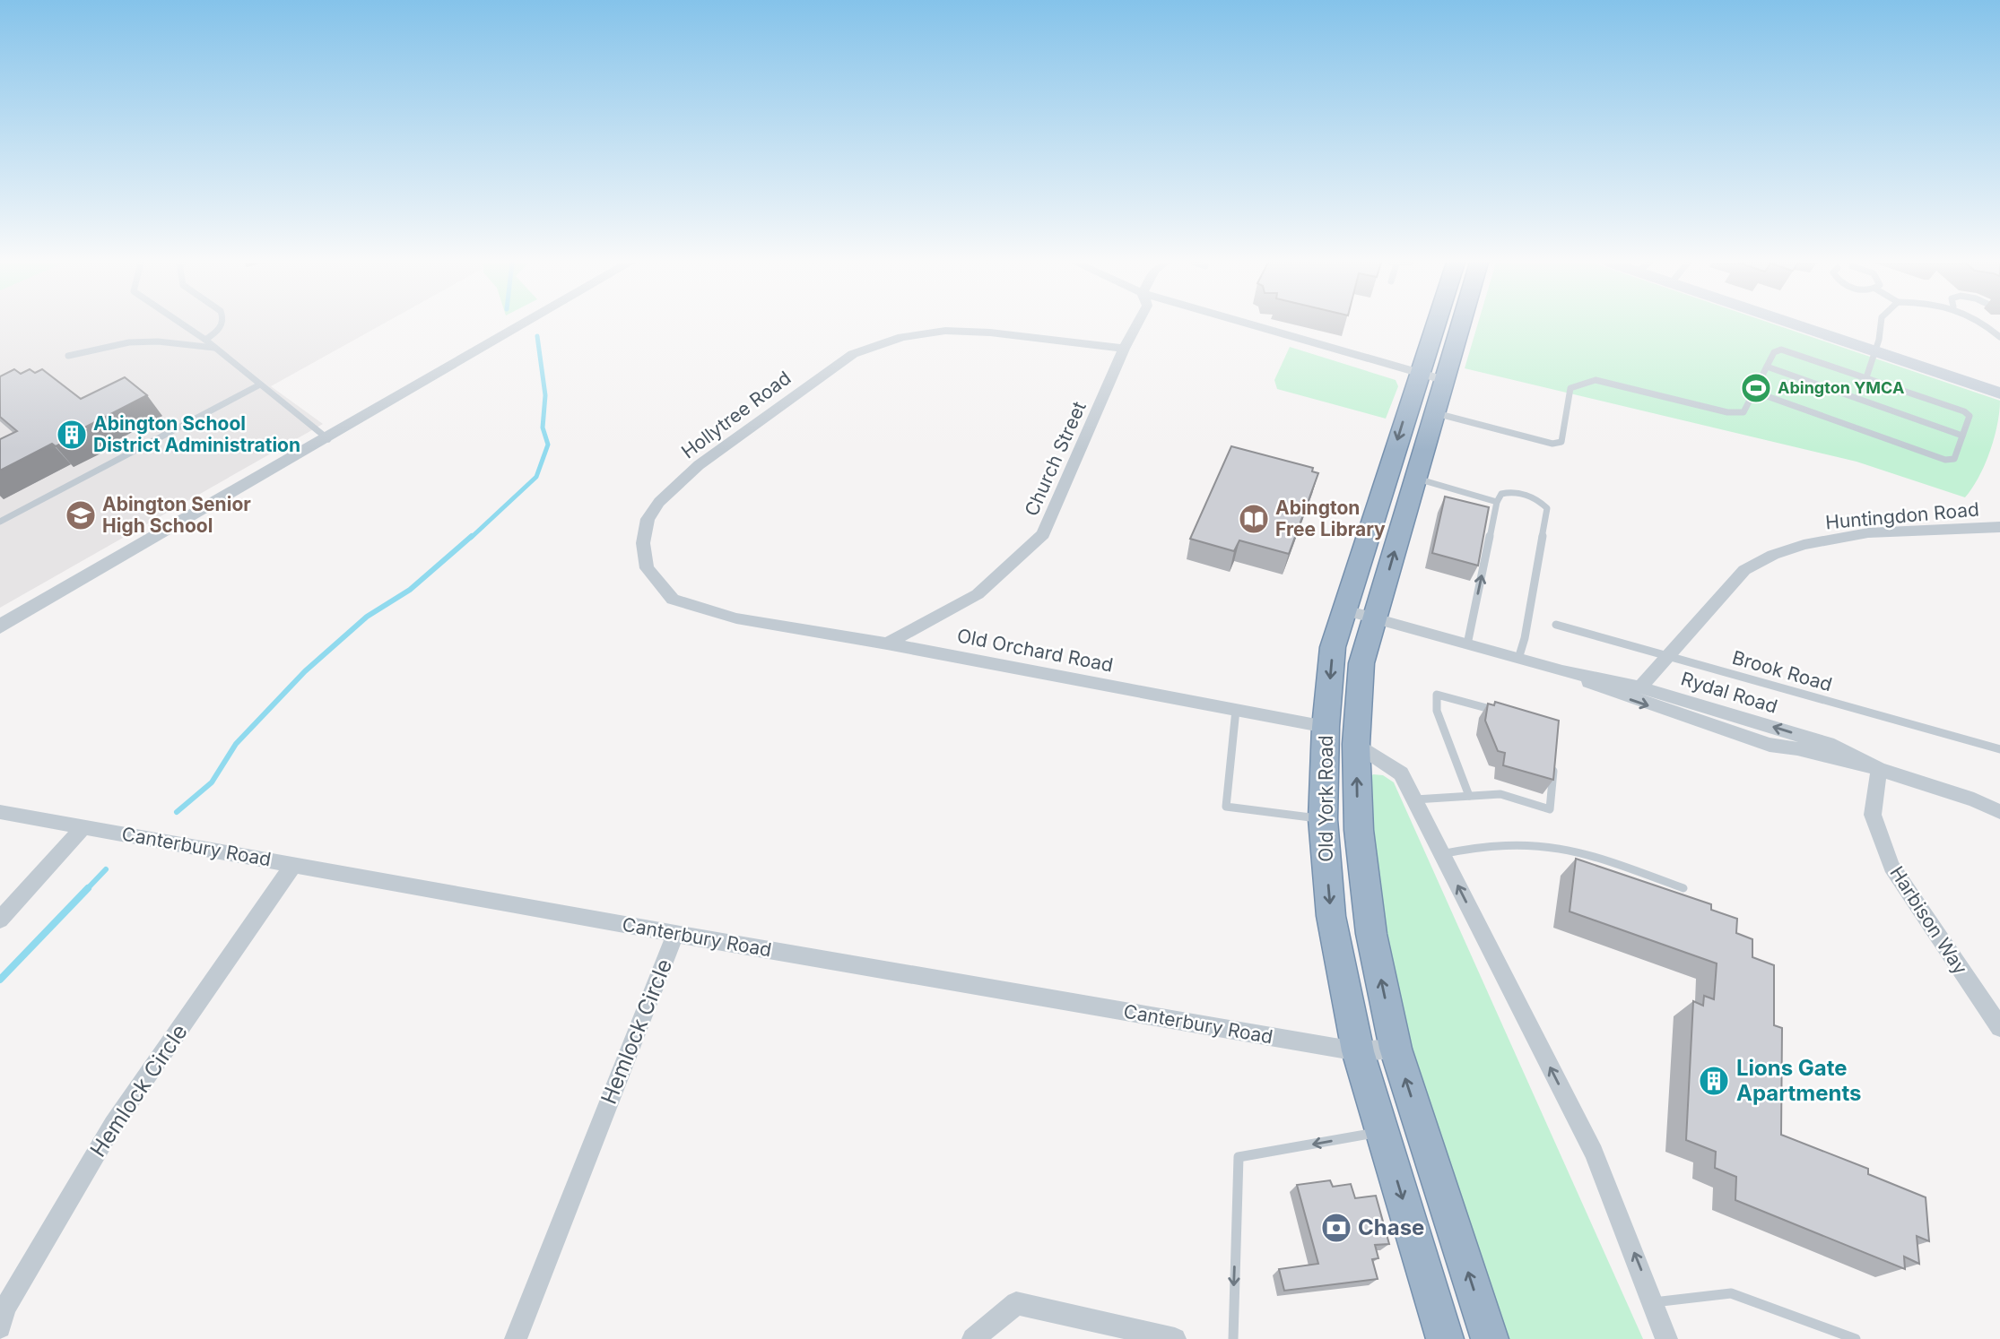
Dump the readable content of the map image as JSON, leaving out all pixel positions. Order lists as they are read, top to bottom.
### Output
{
  "streets": {
    "highway": ["Old York Road"],
    "street": [
      "Hollytree Road",
      "Church Street",
      "Huntingdon Road",
      "Old Orchard Road",
      "Rydal Road",
      "Canterbury Road",
      "Harbison Way",
      "Hemlock Circle"
    ],
    "lane": ["Brook Road"]
  },
  "crossings": [
    ["Hollytree Road", "Church Street"],
    ["Hollytree Road", "Old Orchard Road"],
    ["Church Street", "Old Orchard Road"],
    ["Huntingdon Road", "Brook Road"],
    ["Huntingdon Road", "Rydal Road"],
    ["Old Orchard Road", "Old York Road"],
    ["Rydal Road", "Old York Road"],
    ["Rydal Road", "Harbison Way"],
    ["Old York Road", "Canterbury Road"],
    ["Canterbury Road", "Hemlock Circle"]
  ],
  "places": {
    "sports": ["Abington YMCA"],
    "building": ["Abington School District Administration", "Lions Gate Apartments"],
    "school or university": ["Abington Senior High School"],
    "library": ["Abington Free Library"],
    "bank": ["Chase"]
  }
}
